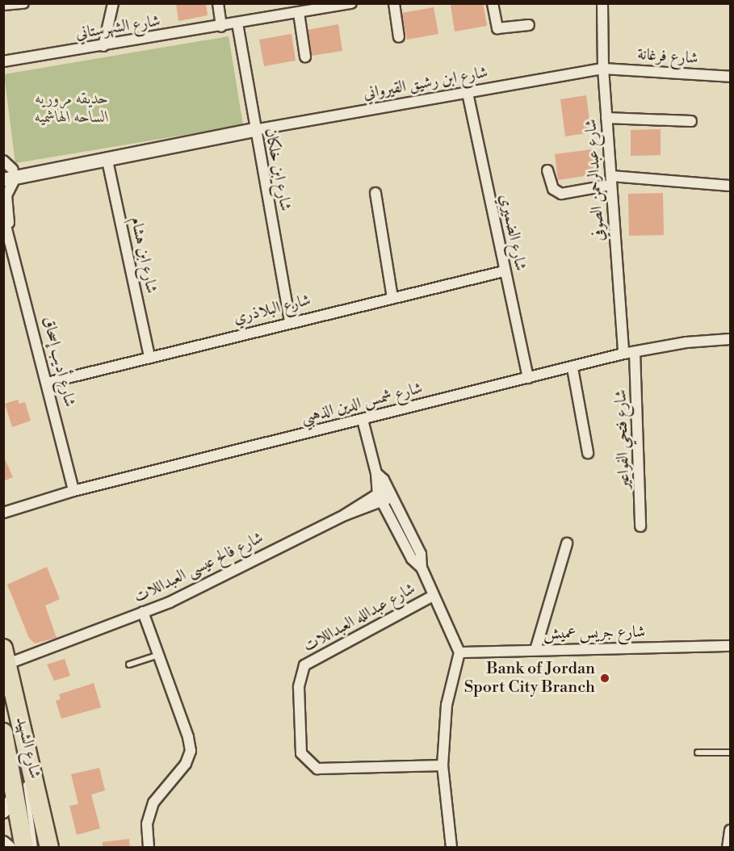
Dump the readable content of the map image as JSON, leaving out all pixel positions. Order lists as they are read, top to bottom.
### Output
{
  "streets": {
    "highway": ["شارع الشهيد"],
    "main road": ["شارع ابن رشيق القيرواني"],
    "street": [
      "شارع الشهرستاني",
      "شارع فرغانة",
      "شارع ابن خلكان",
      "شارع عبدالرحمن الصوفي",
      "شارع الضميري",
      "شارع ابن هشام",
      "شارع البلاذري",
      "شارع أديب إسحاق",
      "شارع شمس الدين الذهبي",
      "شارع فتحي الفواعير",
      "شارع فالح عيسى العبداللات",
      "شارع عبدالله العبداللات",
      "شارع جريس عميش"
    ]
  },
  "crossings": [
    ["شارع الشهرستاني", "شارع ابن خلكان"],
    ["شارع فرغانة", "شارع ابن رشيق القيرواني"],
    ["شارع فرغانة", "شارع عبدالرحمن الصوفي"],
    ["شارع ابن رشيق القيرواني", "شارع ابن خلكان"],
    ["شارع ابن رشيق القيرواني", "شارع عبدالرحمن الصوفي"],
    ["شارع ابن رشيق القيرواني", "شارع الضميري"],
    ["شارع ابن رشيق القيرواني", "شارع ابن هشام"],
    ["شارع ابن رشيق القيرواني", "شارع أديب إسحاق"],
    ["شارع ابن خلكان", "شارع البلاذري"],
    ["شارع عبدالرحمن الصوفي", "شارع شمس الدين الذهبي"],
    ["شارع الضميري", "شارع البلاذري"],
    ["شارع الضميري", "شارع شمس الدين الذهبي"],
    ["شارع ابن هشام", "شارع البلاذري"],
    ["شارع البلاذري", "شارع أديب إسحاق"],
    ["شارع أديب إسحاق", "شارع شمس الدين الذهبي"],
    ["شارع شمس الدين الذهبي", "شارع فتحي الفواعير"],
    ["شارع فالح عيسى العبداللات", "شارع الشهيد"]
  ],
  "parks": ["حديقه مروريه الساحه الهاشميه"],
  "places": ["Bank of Jordan Sport City Branch"]
}
